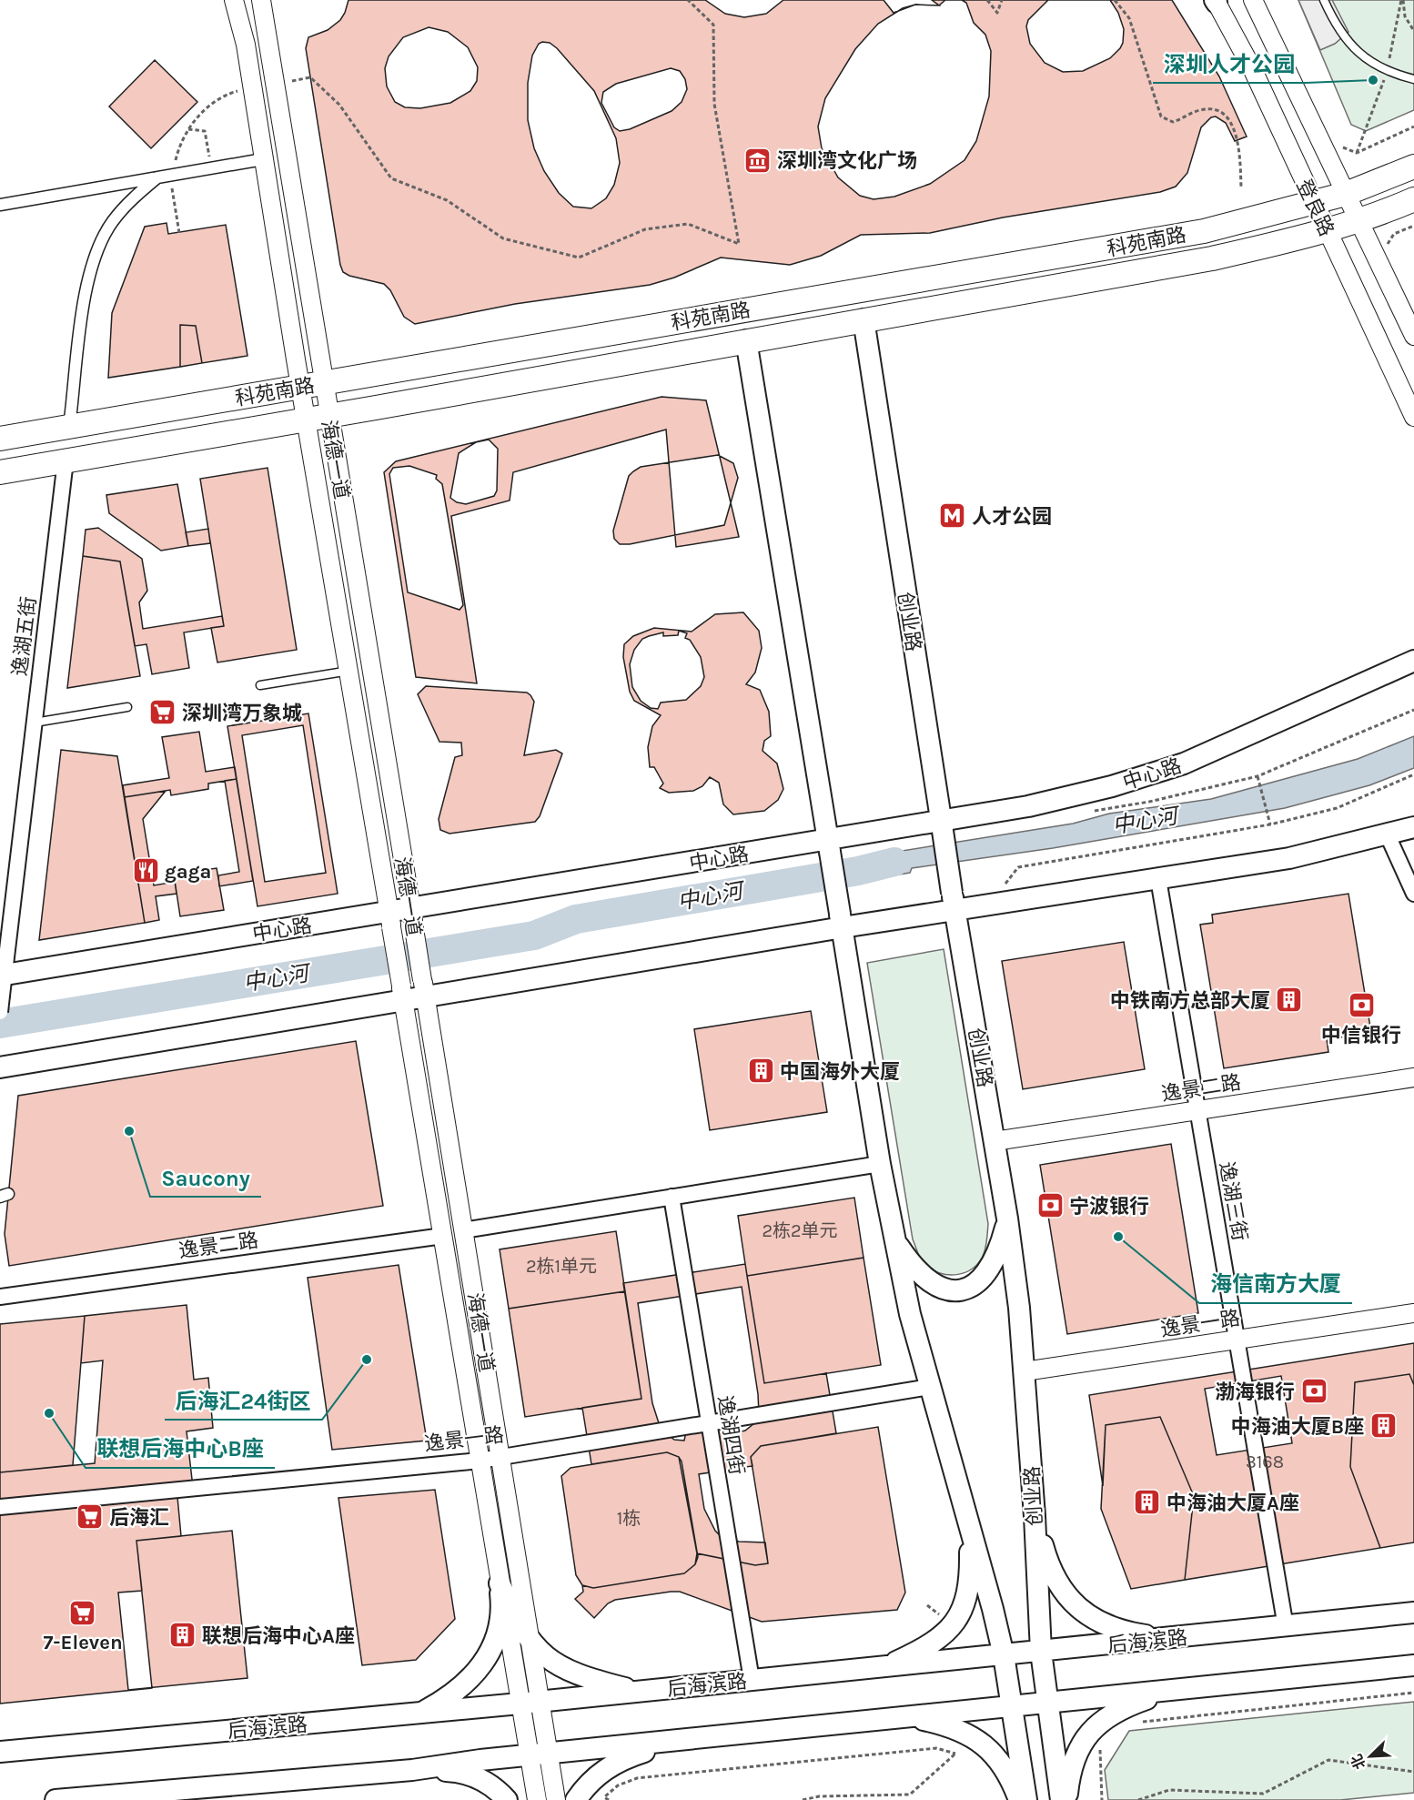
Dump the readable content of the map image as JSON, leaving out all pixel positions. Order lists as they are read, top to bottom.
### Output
{
  "streets": {
    "main road": [
      "科苑南路",
      "创业路",
      "中心路",
      "后海滨路"
    ],
    "street": [
      "登良路",
      "海德一道",
      "逸湖五街",
      "逸景二路",
      "逸湖三街",
      "逸景一路",
      "逸湖四街"
    ]
  },
  "crossings": [
    ["登良路", "科苑南路"],
    ["科苑南路", "海德一道"],
    ["科苑南路", "创业路"],
    ["科苑南路", "逸湖五街"],
    ["海德一道", "中心路"],
    ["海德一道", "逸景二路"],
    ["海德一道", "逸景一路"],
    ["海德一道", "后海滨路"],
    ["创业路", "中心路"],
    ["创业路", "逸景二路"],
    ["创业路", "逸景一路"],
    ["创业路", "后海滨路"],
    ["逸湖五街", "中心路"],
    ["逸景二路", "逸湖三街"],
    ["逸湖三街", "逸景一路"],
    ["逸湖三街", "后海滨路"],
    ["逸景一路", "逸湖四街"],
    ["逸湖四街", "后海滨路"]
  ],
  "water": ["中心河"],
  "places": {
    "other": [
      "深圳人才公园",
      "Saucony",
      "海信南方大厦",
      "后海汇24街区",
      "联想后海中心B座"
    ],
    "museum": ["深圳湾文化广场"],
    "metro station": ["人才公园"],
    "supermarket": ["深圳湾万象城", "后海汇", "7-Eleven"],
    "restaurant": ["gaga"],
    "building": [
      "中铁南方总部大厦",
      "中国海外大厦",
      "中海油大厦B座",
      "中海油大厦A座",
      "联想后海中心A座"
    ],
    "bank": ["中信银行", "宁波银行", "渤海银行"]
  },
  "house_numbers": [
    "2栋2单元",
    "2栋1单元",
    "3168",
    "1栋"
  ],
  "north": "bottom left"
}
